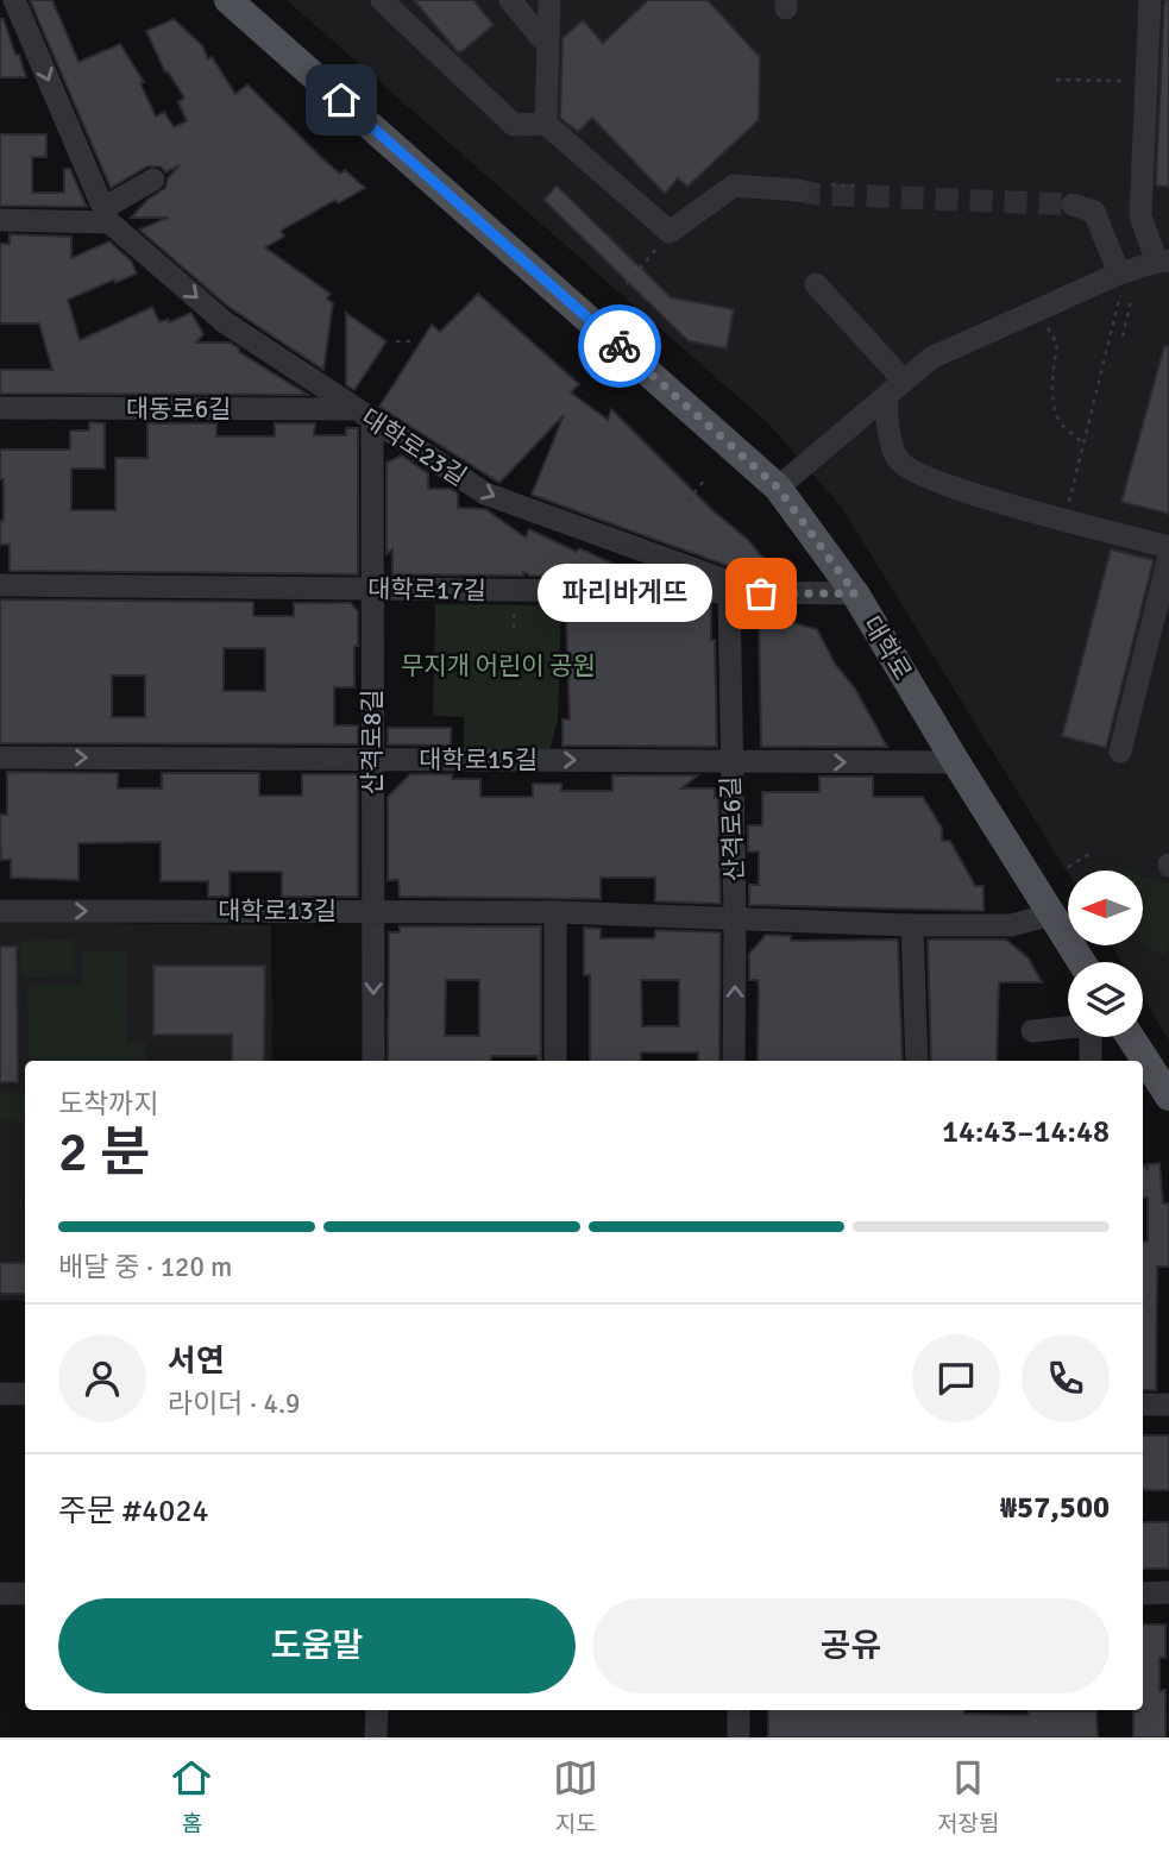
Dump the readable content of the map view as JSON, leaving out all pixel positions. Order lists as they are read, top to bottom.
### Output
{
  "streets": {
    "main road": ["대학로"],
    "street": [
      "대동로6길",
      "대학로23길",
      "대학로17길",
      "산격로8길",
      "대학로15길",
      "산격로6길",
      "대학로13길"
    ]
  },
  "crossings": [
    ["대동로6길", "대학로23길"],
    ["대동로6길", "산격로8길"],
    ["대학로23길", "대학로17길"],
    ["대학로23길", "산격로8길"],
    ["대학로17길", "대학로"],
    ["대학로17길", "산격로8길"],
    ["대학로17길", "산격로6길"],
    ["대학로", "대학로15길"],
    ["대학로", "대학로13길"],
    ["산격로8길", "대학로15길"],
    ["산격로8길", "대학로13길"],
    ["대학로15길", "산격로6길"],
    ["산격로6길", "대학로13길"]
  ],
  "one_way": ["대학로23길", "대학로15길", "대학로13길"],
  "parks": ["무지개 어린이 공원"],
  "places": ["파리바게뜨"],
  "north": "left",
  "page": {
    "bubble": "파리바게뜨",
    "heading": ["2 분", "도착까지", "14:43–14:48"],
    "panel": [
      "서연",
      "라이더 · 4.9",
      "주문 #4024",
      "₩57,500"
    ],
    "bar": "배달 중 · 120 m",
    "buttons": ["도움말", "공유"],
    "tabs": ["홈", "지도", "저장됨"]
  }
}
